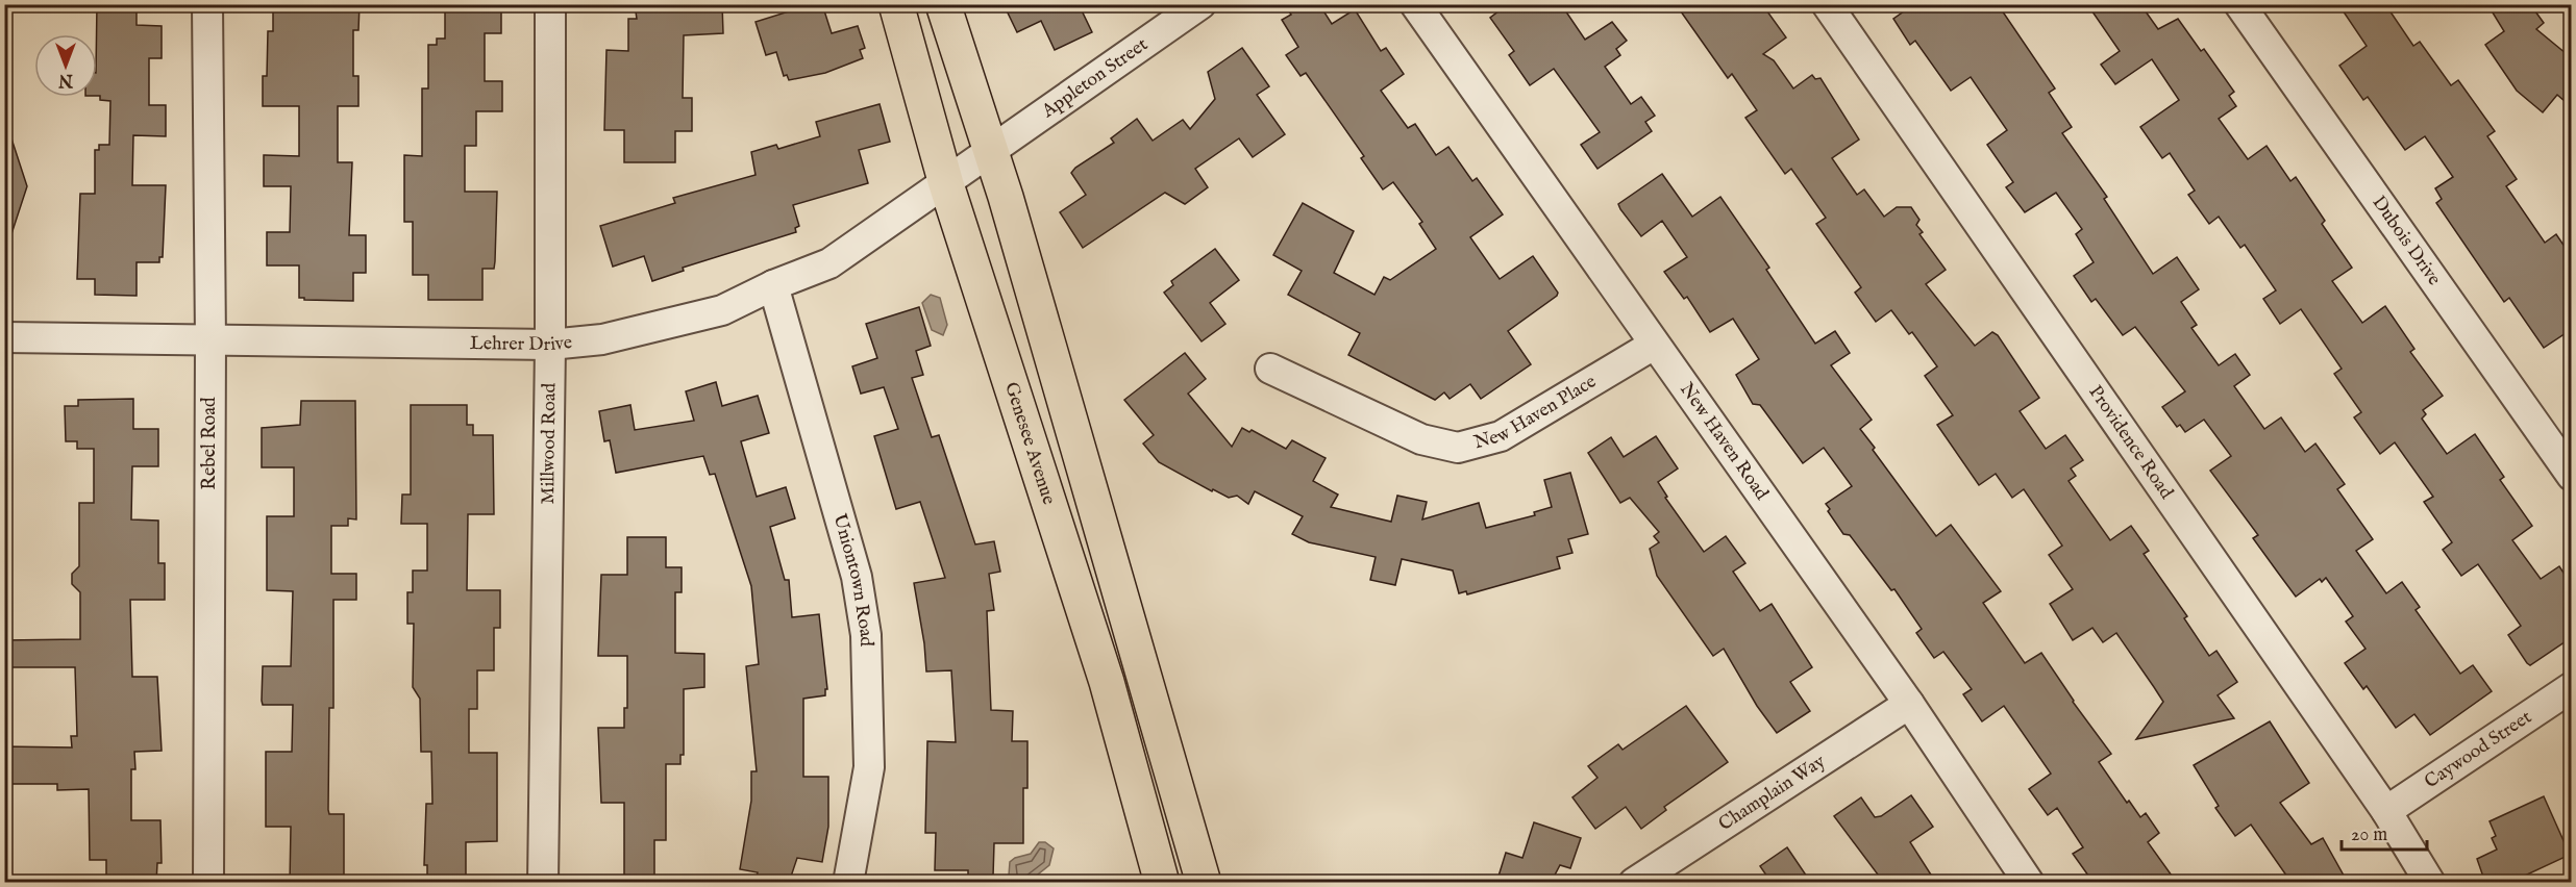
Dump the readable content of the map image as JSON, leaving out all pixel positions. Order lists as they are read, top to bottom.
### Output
{
  "streets": {
    "main road": ["Genesee Avenue"],
    "street": [
      "Appleton Street",
      "Dubois Drive",
      "Lehrer Drive",
      "New Haven Place",
      "New Haven Road",
      "Providence Road",
      "Rebel Road",
      "Millwood Road",
      "Uniontown Road",
      "Caywood Street",
      "Champlain Way"
    ]
  },
  "crossings": [
    ["Appleton Street", "Lehrer Drive"],
    ["Lehrer Drive", "Rebel Road"],
    ["Lehrer Drive", "Millwood Road"],
    ["Lehrer Drive", "Genesee Avenue"],
    ["Lehrer Drive", "Uniontown Road"],
    ["New Haven Place", "New Haven Road"],
    ["New Haven Road", "Champlain Way"],
    ["Providence Road", "Caywood Street"]
  ],
  "scale_bar": "20 m",
  "north": "bottom"
}
